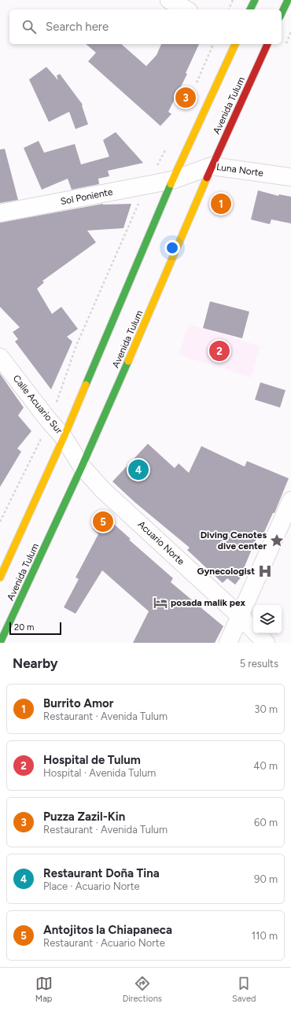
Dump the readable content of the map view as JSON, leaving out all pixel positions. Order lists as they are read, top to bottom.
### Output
{
  "streets": {
    "main road": ["Avenida Tulum"],
    "street": [
      "Luna Norte",
      "Sol Poniente",
      "Calle Acuario Sur",
      "Acuario Norte"
    ]
  },
  "crossings": [
    ["Avenida Tulum", "Luna Norte"],
    ["Avenida Tulum", "Sol Poniente"],
    ["Avenida Tulum", "Calle Acuario Sur"],
    ["Avenida Tulum", "Acuario Norte"],
    ["Luna Norte", "Sol Poniente"],
    ["Calle Acuario Sur", "Acuario Norte"]
  ],
  "places": {
    "place": ["Diving Cenotes dive center"],
    "hospital": ["Gynecologist"],
    "hotel": ["posada malik pex"]
  },
  "scale_bar": "20 m",
  "page": {
    "search": "Search here",
    "pins": [
      "3",
      "1",
      "2",
      "4",
      "5"
    ],
    "scale": "20 m",
    "heading": ["Nearby", "5 results"],
    "list": [
      {
        "mark": "1",
        "name": "Burrito Amor",
        "note": "Restaurant · Avenida Tulum",
        "value": "30 m"
      },
      {
        "mark": "2",
        "name": "Hospital de Tulum",
        "note": "Hospital · Avenida Tulum",
        "value": "40 m"
      },
      {
        "mark": "3",
        "name": "Puzza Zazil-Kin",
        "note": "Restaurant · Avenida Tulum",
        "value": "60 m"
      },
      {
        "mark": "4",
        "name": "Restaurant Doña Tina",
        "note": "Place · Acuario Norte",
        "value": "90 m"
      },
      {
        "mark": "5",
        "name": "Antojitos la Chiapaneca",
        "note": "Restaurant · Acuario Norte",
        "value": "110 m"
      }
    ],
    "nav": ["Map", "Directions", "Saved"]
  }
}
